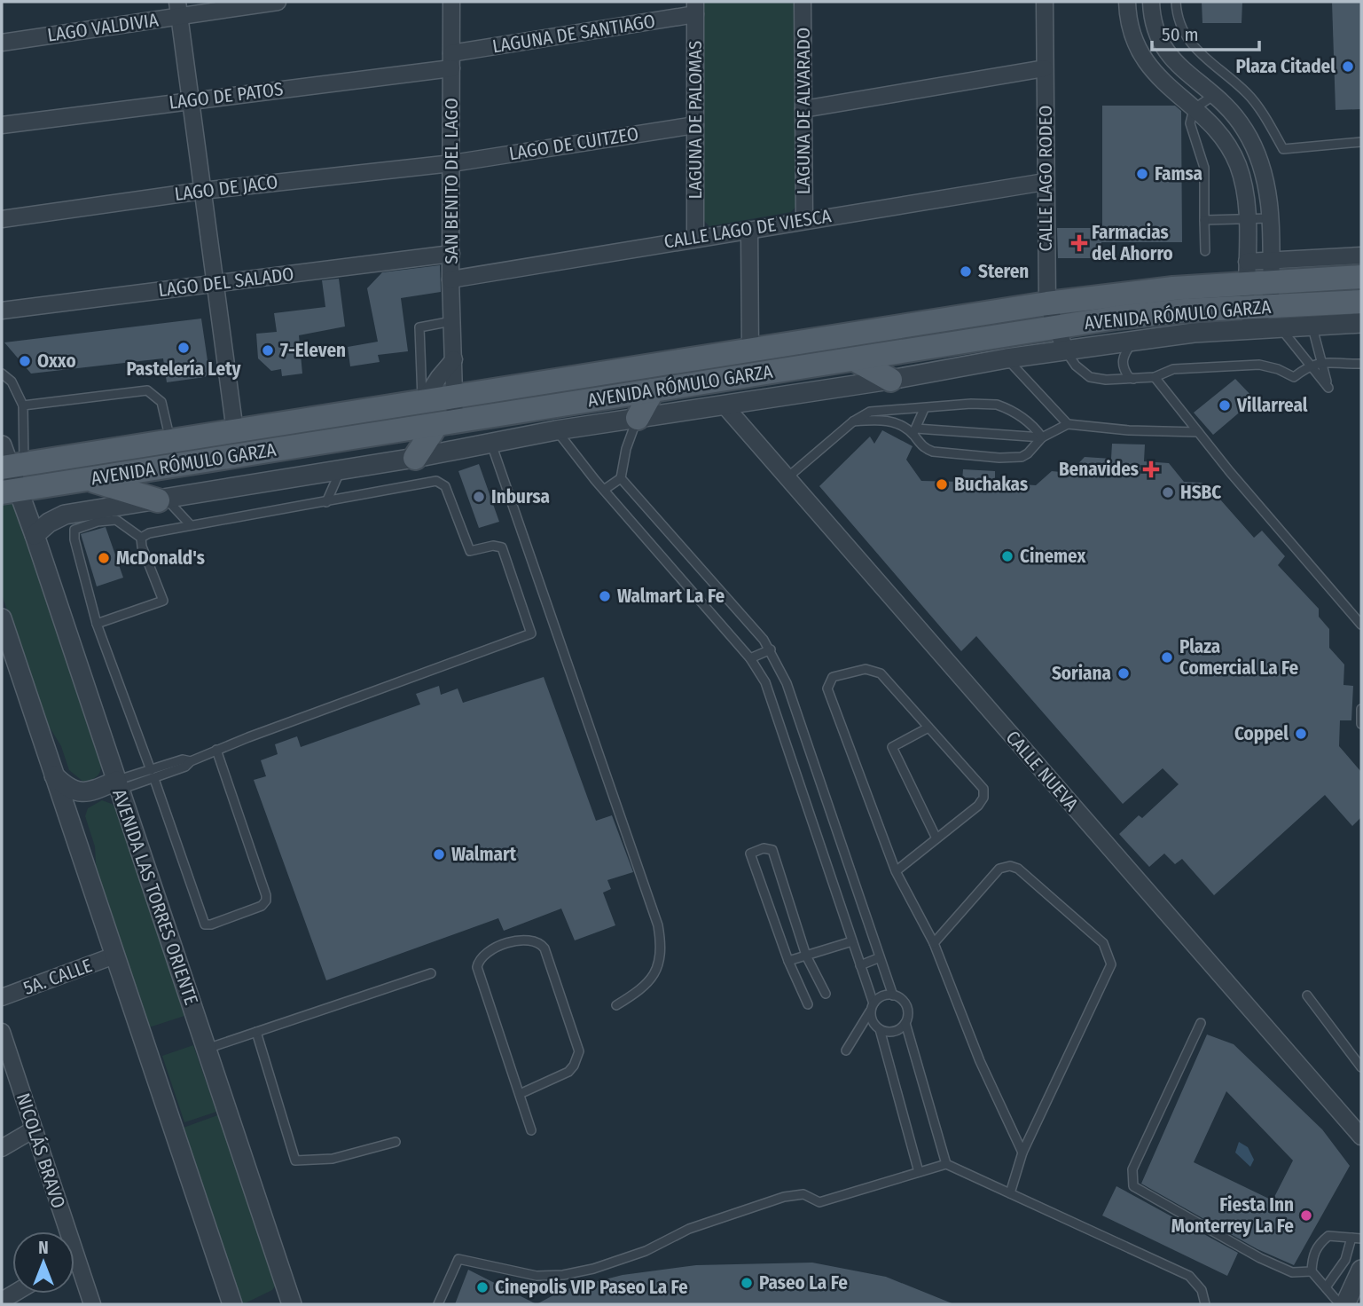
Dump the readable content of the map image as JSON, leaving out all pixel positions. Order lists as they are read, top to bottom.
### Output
{
  "streets": {
    "main road": ["AVENIDA RÓMULO GARZA"],
    "street": [
      "LAGO VALDIVIA",
      "LAGUNA DE SANTIAGO",
      "LAGO DE PATOS",
      "LAGUNA DE ALVARADO",
      "LAGUNA DE PALOMAS",
      "LAGO DE CUITZEO",
      "CALLE LAGO RODEO",
      "SAN BENITO DEL LAGO",
      "LAGO DE JACO",
      "CALLE LAGO DE VIESCA",
      "LAGO DEL SALADO",
      "CALLE NUEVA",
      "AVENIDA LAS TORRES ORIENTE",
      "5A. CALLE",
      "NICOLÁS BRAVO"
    ]
  },
  "crossings": [
    ["LAGUNA DE SANTIAGO", "LAGO DE PATOS"],
    ["LAGUNA DE SANTIAGO", "LAGUNA DE PALOMAS"],
    ["LAGUNA DE SANTIAGO", "SAN BENITO DEL LAGO"],
    ["LAGO DE PATOS", "SAN BENITO DEL LAGO"],
    ["LAGUNA DE ALVARADO", "CALLE LAGO DE VIESCA"],
    ["LAGUNA DE PALOMAS", "LAGO DE CUITZEO"],
    ["LAGUNA DE PALOMAS", "CALLE LAGO DE VIESCA"],
    ["LAGO DE CUITZEO", "SAN BENITO DEL LAGO"],
    ["LAGO DE CUITZEO", "LAGO DE JACO"],
    ["CALLE LAGO RODEO", "CALLE LAGO DE VIESCA"],
    ["CALLE LAGO RODEO", "AVENIDA RÓMULO GARZA"],
    ["SAN BENITO DEL LAGO", "LAGO DE JACO"],
    ["SAN BENITO DEL LAGO", "CALLE LAGO DE VIESCA"],
    ["SAN BENITO DEL LAGO", "LAGO DEL SALADO"],
    ["SAN BENITO DEL LAGO", "AVENIDA RÓMULO GARZA"],
    ["AVENIDA RÓMULO GARZA", "AVENIDA LAS TORRES ORIENTE"]
  ],
  "places": {
    "other": [
      "Plaza Citadel",
      "Famsa",
      "Steren",
      "Pastelería Lety",
      "7-Eleven",
      "Oxxo",
      "Villarreal",
      "Buchakas",
      "HSBC",
      "Inbursa",
      "Cinemex",
      "McDonald's",
      "Walmart La Fe",
      "Plaza Comercial La Fe",
      "Soriana",
      "Coppel",
      "Walmart",
      "Fiesta Inn Monterrey La Fe",
      "Paseo La Fe",
      "Cinepolis VIP Paseo La Fe"
    ],
    "health": ["Farmacias del Ahorro", "Benavides"]
  },
  "scale_bar": "50 m",
  "north": "top"
}
